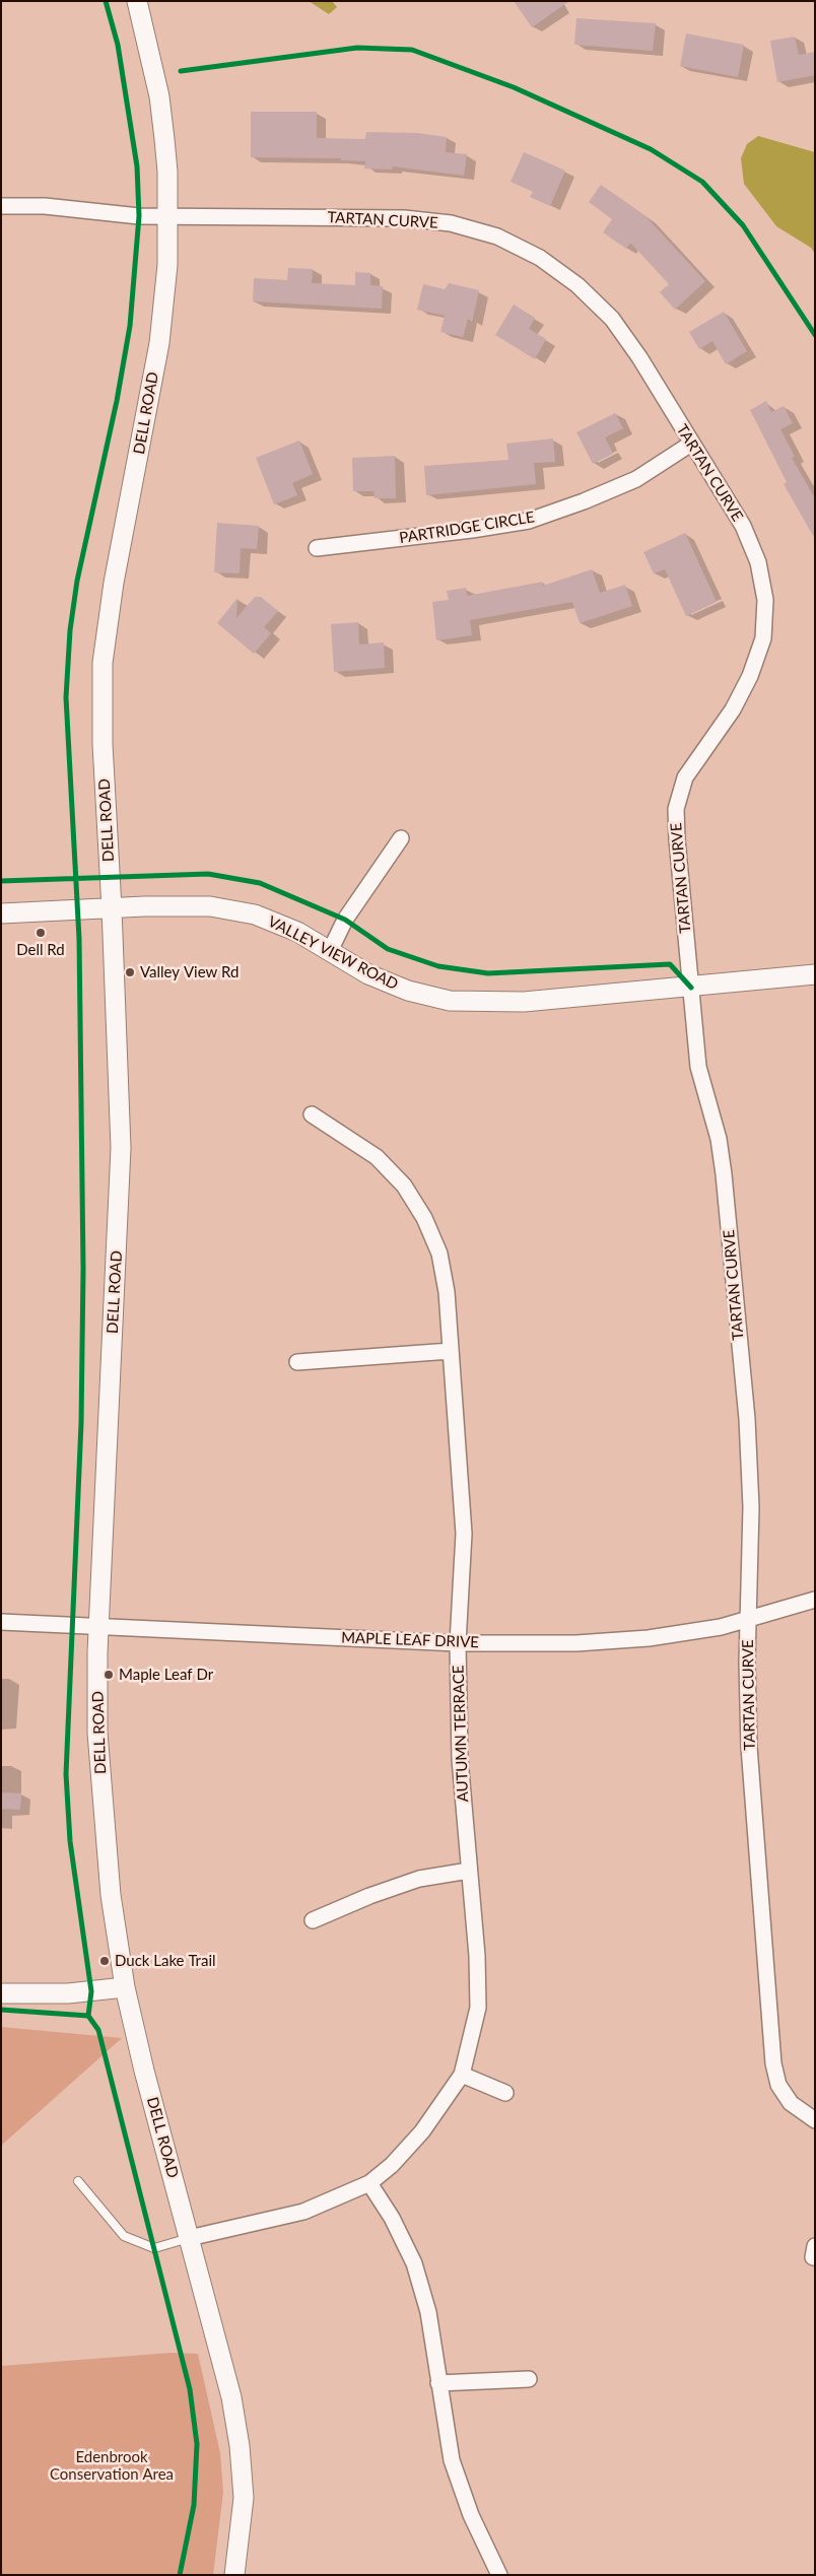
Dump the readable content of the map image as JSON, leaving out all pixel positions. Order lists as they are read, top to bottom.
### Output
{
  "streets": {
    "street": [
      "TARTAN CURVE",
      "DELL ROAD",
      "PARTRIDGE CIRCLE",
      "VALLEY VIEW ROAD",
      "MAPLE LEAF DRIVE",
      "AUTUMN TERRACE"
    ]
  },
  "crossings": [
    ["TARTAN CURVE", "DELL ROAD"],
    ["TARTAN CURVE", "PARTRIDGE CIRCLE"],
    ["TARTAN CURVE", "VALLEY VIEW ROAD"],
    ["TARTAN CURVE", "MAPLE LEAF DRIVE"],
    ["DELL ROAD", "VALLEY VIEW ROAD"],
    ["DELL ROAD", "MAPLE LEAF DRIVE"],
    ["DELL ROAD", "AUTUMN TERRACE"],
    ["MAPLE LEAF DRIVE", "AUTUMN TERRACE"]
  ],
  "parks": ["Edenbrook Conservation Area"],
  "places": [
    "Dell Rd",
    "Valley View Rd",
    "Maple Leaf Dr",
    "Duck Lake Trail"
  ]
}
